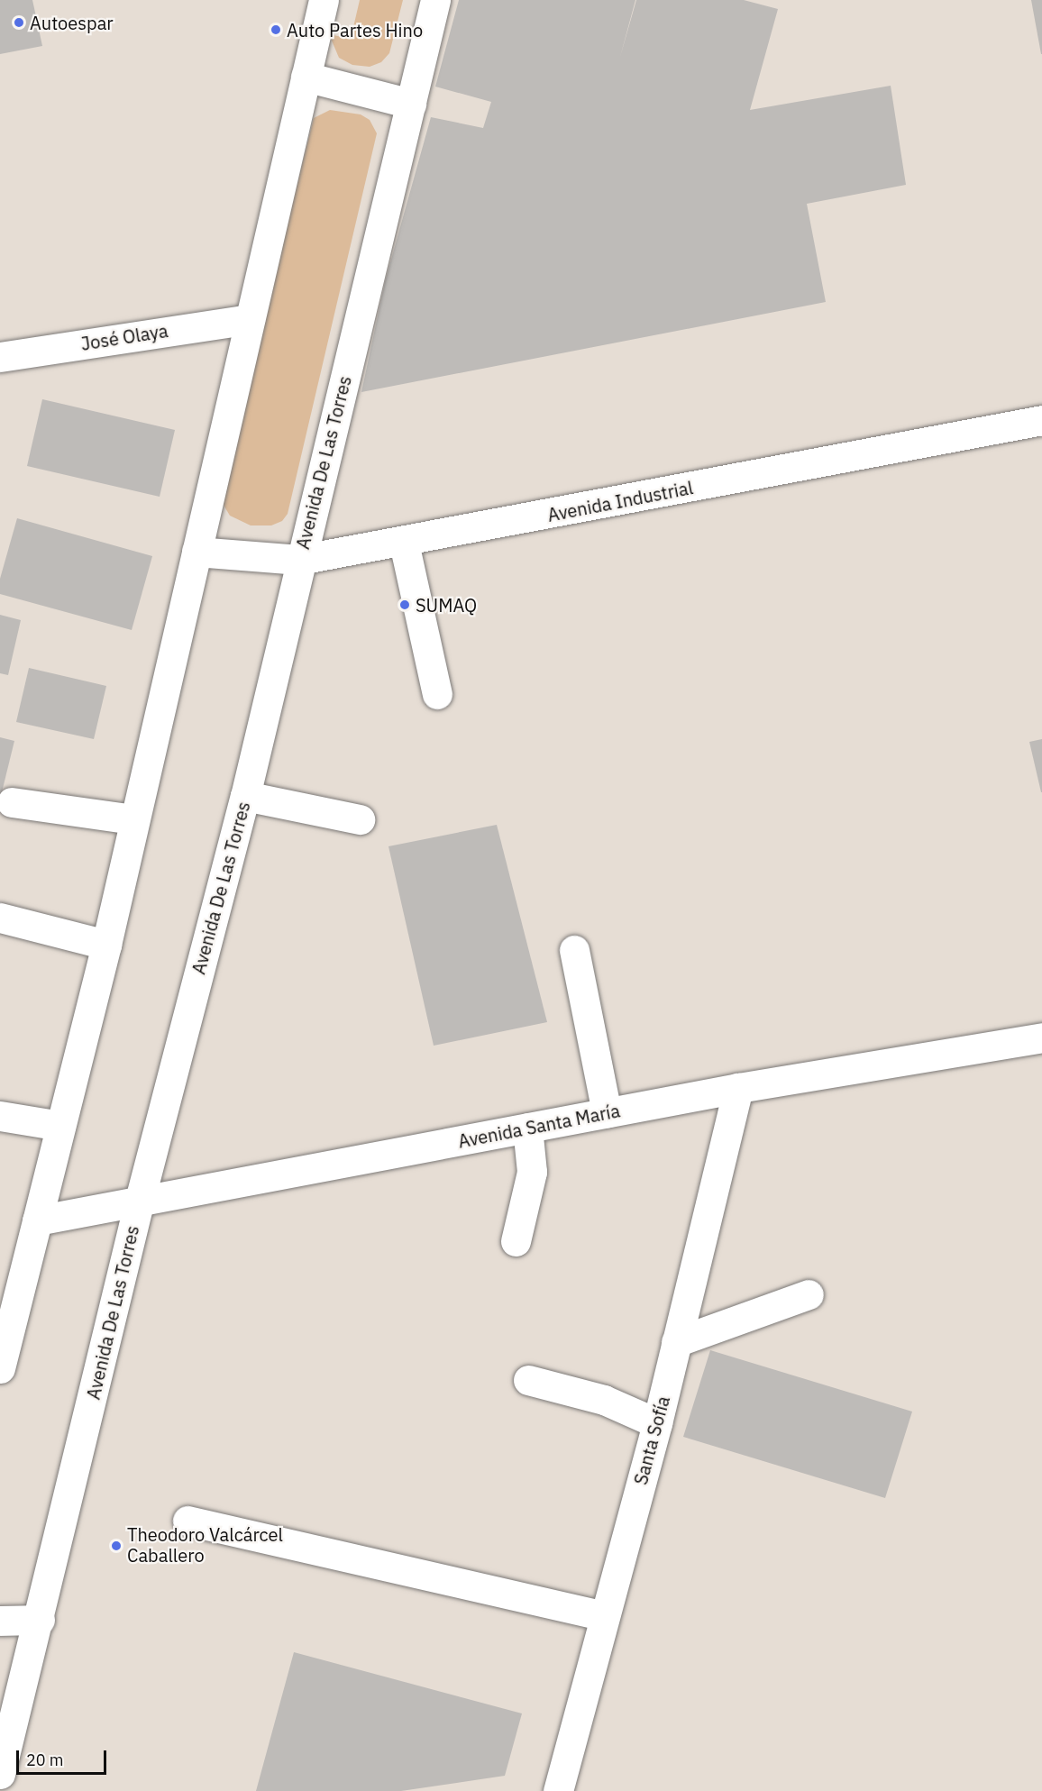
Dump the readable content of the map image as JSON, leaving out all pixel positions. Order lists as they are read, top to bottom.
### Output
{
  "streets": {
    "main road": [
      "José Olaya",
      "Avenida De Las Torres",
      "Avenida Industrial",
      "Avenida Santa María",
      "Santa Sofía"
    ]
  },
  "crossings": [
    ["Avenida De Las Torres", "Avenida Industrial"],
    ["Avenida De Las Torres", "Avenida Santa María"],
    ["Avenida Santa María", "Santa Sofía"]
  ],
  "places": [
    "Autoespar",
    "Auto Partes Hino",
    "SUMAQ",
    "Theodoro Valcárcel Caballero"
  ],
  "scale_bar": "20 m"
}
